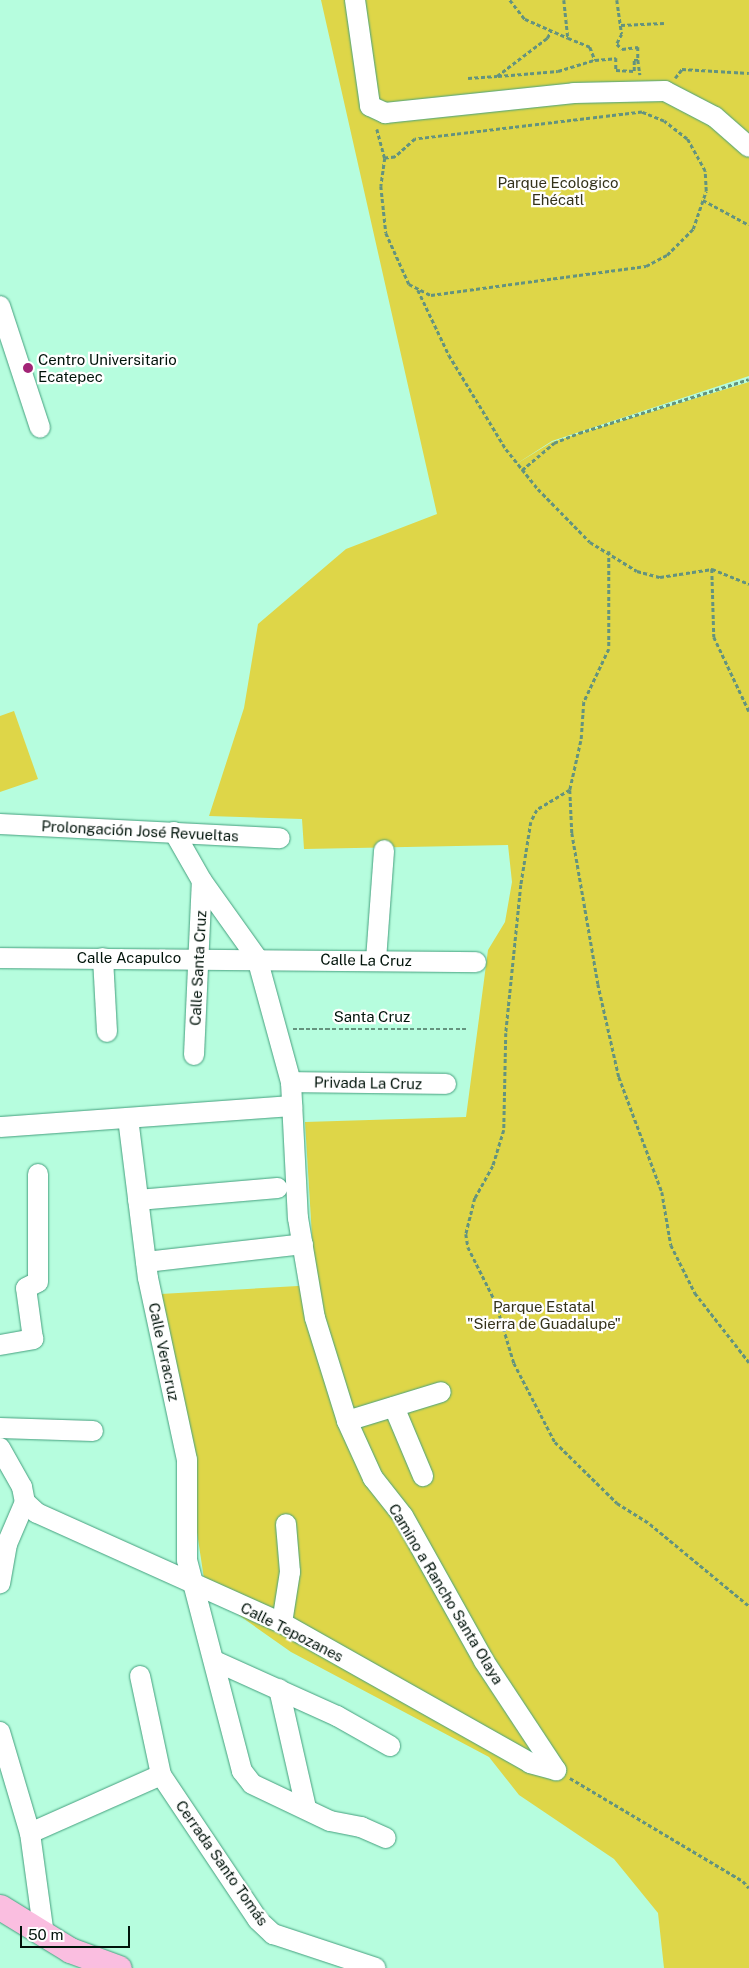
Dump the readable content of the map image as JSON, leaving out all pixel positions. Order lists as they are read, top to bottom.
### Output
{
  "streets": {
    "street": [
      "Prolongación José Revueltas",
      "Calle Acapulco",
      "Calle La Cruz",
      "Calle Santa Cruz",
      "Privada La Cruz",
      "Calle Veracruz",
      "Camino a Rancho Santa Olaya",
      "Calle Tepozanes",
      "Cerrada Santo Tomás"
    ],
    "path": ["Santa Cruz"]
  },
  "crossings": [
    ["Prolongación José Revueltas", "Camino a Rancho Santa Olaya"],
    ["Calle Acapulco", "Calle La Cruz"],
    ["Calle Acapulco", "Calle Santa Cruz"],
    ["Calle Acapulco", "Camino a Rancho Santa Olaya"],
    ["Calle La Cruz", "Camino a Rancho Santa Olaya"],
    ["Calle Santa Cruz", "Camino a Rancho Santa Olaya"],
    ["Santa Cruz", "Camino a Rancho Santa Olaya"],
    ["Privada La Cruz", "Camino a Rancho Santa Olaya"],
    ["Calle Veracruz", "Calle Tepozanes"],
    ["Camino a Rancho Santa Olaya", "Calle Tepozanes"]
  ],
  "parks": ["Parque Ecologico Ehécatl", "Parque Estatal \"Sierra de Guadalupe\""],
  "places": ["Centro Universitario Ecatepec"],
  "scale_bar": "50 m"
}
